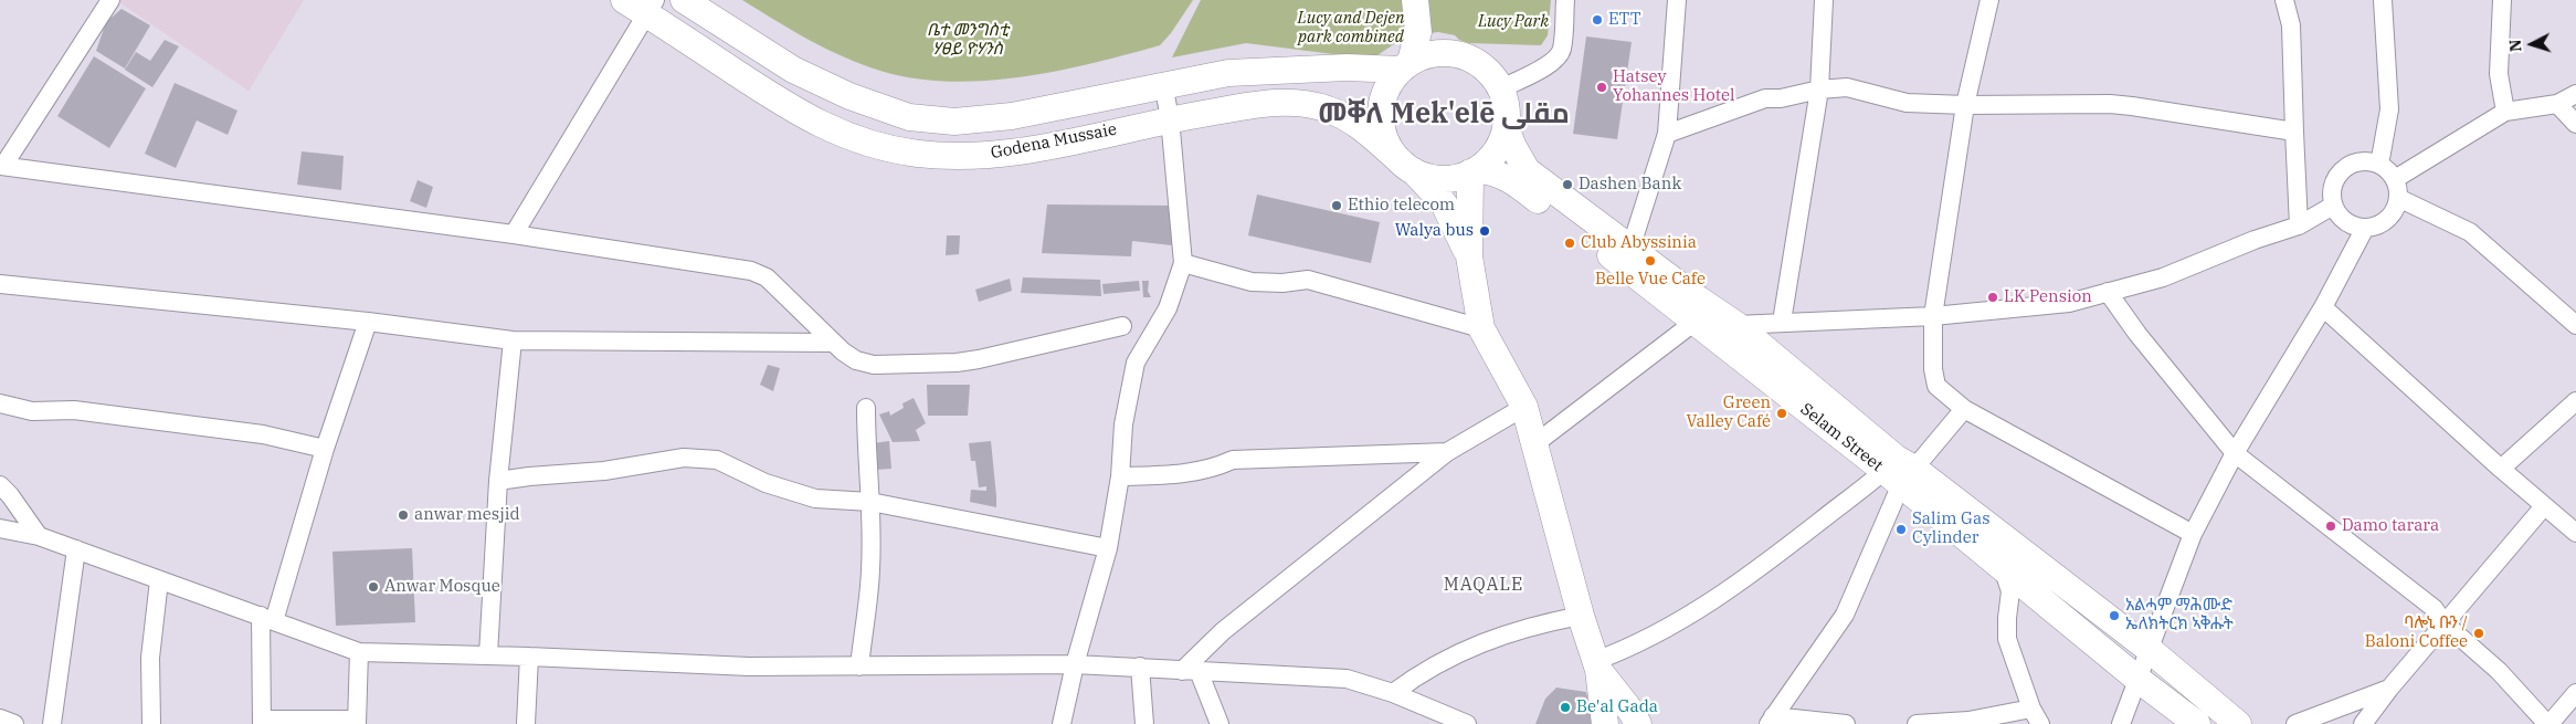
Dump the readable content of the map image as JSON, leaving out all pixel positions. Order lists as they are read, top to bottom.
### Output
{
  "streets": {
    "street": ["Godena Mussaie", "Selam Street"]
  },
  "districts": ["መቐለ Mek'elē مقلى", "MAQALE"],
  "parks": ["Lucy and Dejen park combined", "Lucy Park", "ቤተ መንግስቲ ሃፀይ ዮሃንስ"],
  "places": [
    "ETT",
    "Hatsey Yohannes Hotel",
    "Dashen Bank",
    "Ethio telecom",
    "Walya bus",
    "Club Abyssinia",
    "Belle Vue Cafe",
    "LK Pension",
    "Green Valley Café",
    "anwar mesjid",
    "Damo tarara",
    "Salim Gas Cylinder",
    "Anwar Mosque",
    "አልሓም ማሕሙድ ኤለክትርክ ኣቅሑት",
    "ባሎኒ ቡን / Baloni Coffee",
    "Be'al Gada"
  ],
  "north": "left"
}
